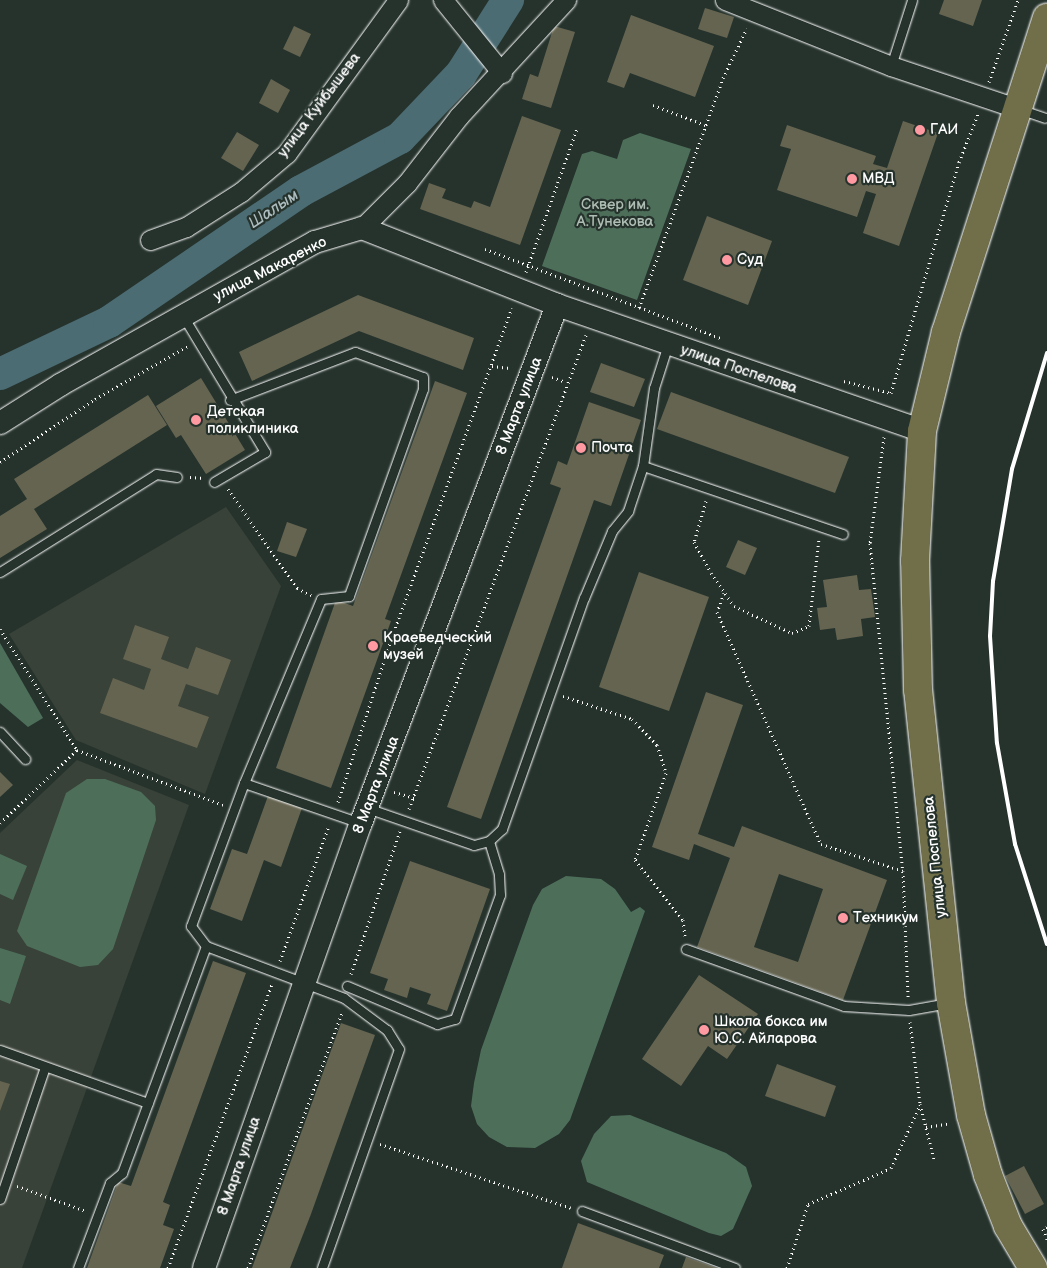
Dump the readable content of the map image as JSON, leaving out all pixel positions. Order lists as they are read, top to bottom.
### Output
{
  "streets": {
    "main road": ["улица Поспелова"],
    "street": ["улица Куйбышева", "улица Макаренко", "8 Марта улица"]
  },
  "crossings": [
    ["улица Поспелова", "8 Марта улица"]
  ],
  "water": ["Шалым"],
  "parks": ["Сквер им. А.Тунекова"],
  "places": [
    "ГАИ",
    "МВД",
    "Суд",
    "Детская поликлиника",
    "Почта",
    "Краеведческий музей",
    "Техникум",
    "Школа бокса им Ю.С. Айларова"
  ]
}
